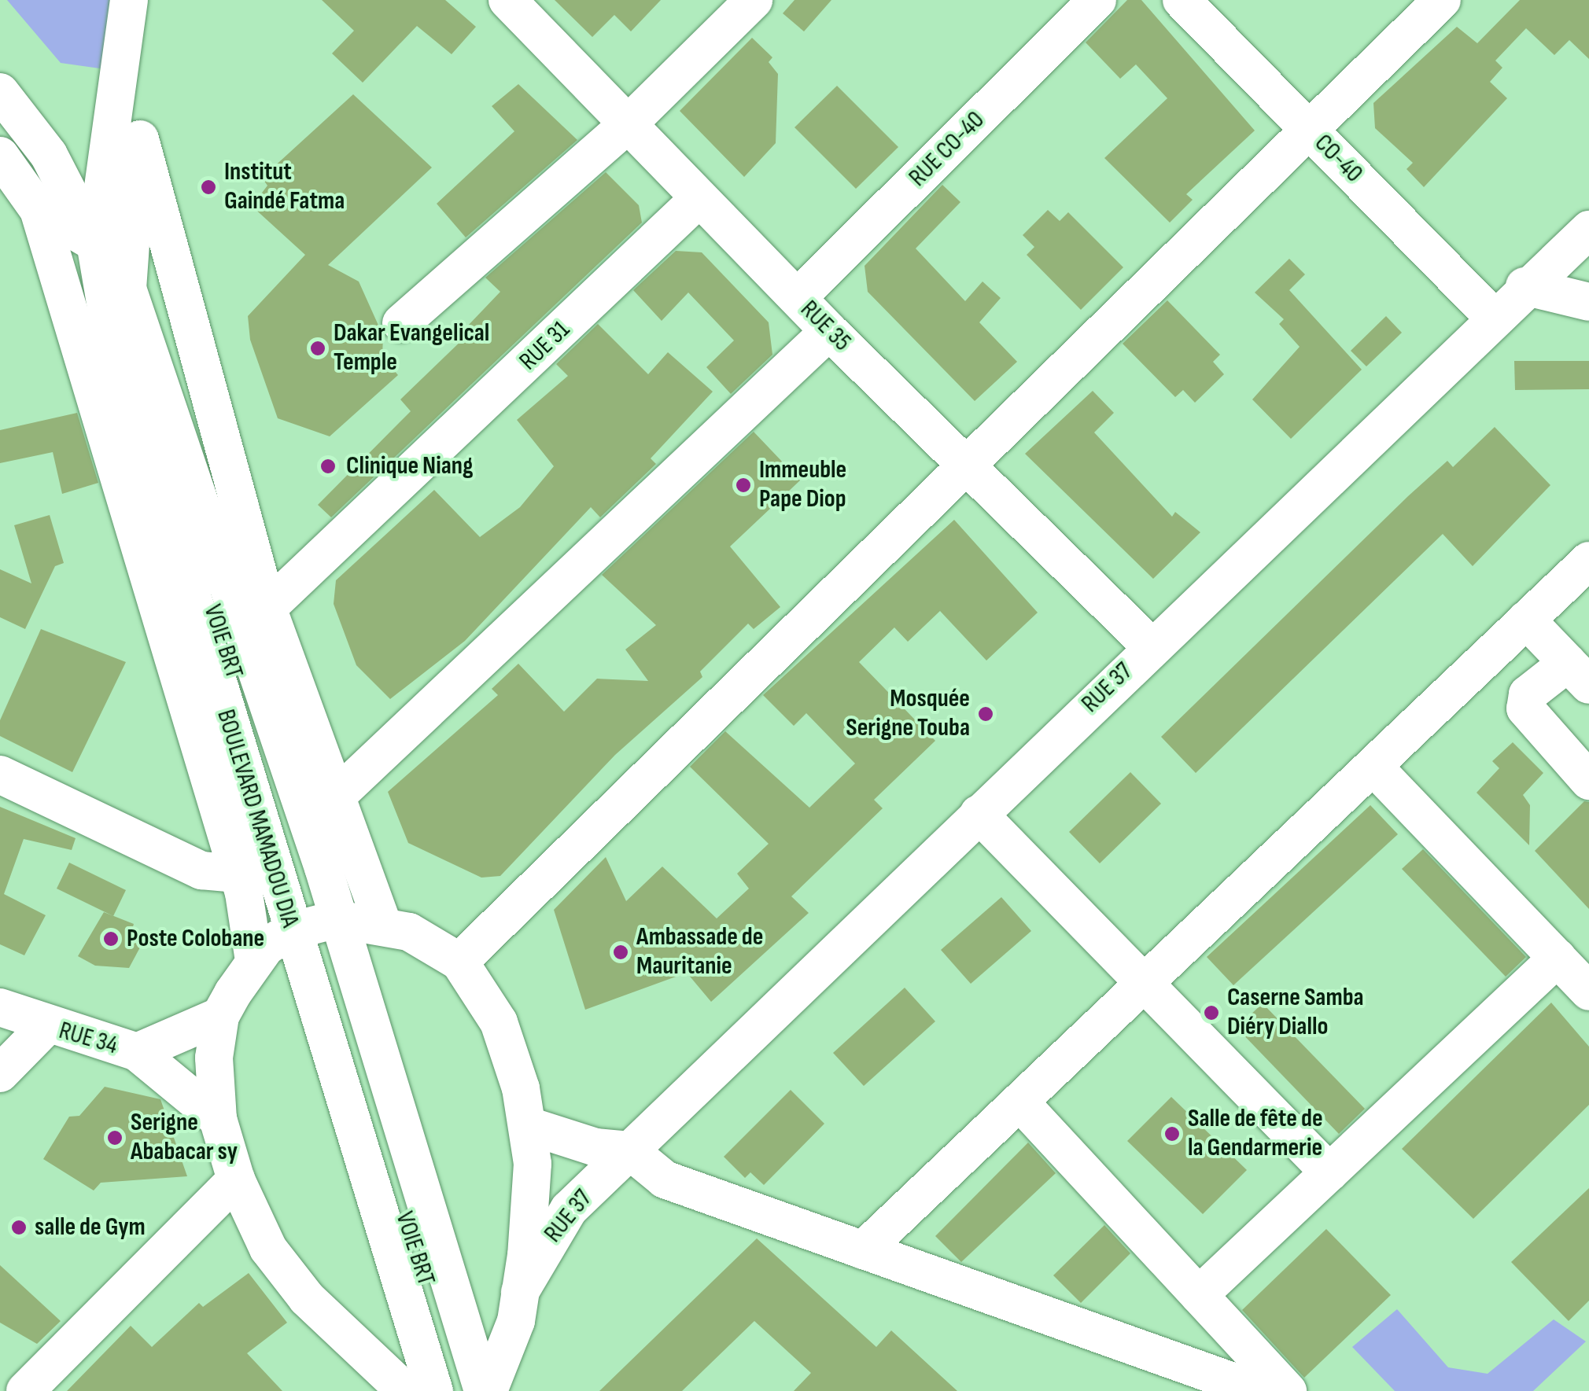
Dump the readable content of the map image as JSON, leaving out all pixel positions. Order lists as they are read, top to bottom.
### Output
{
  "streets": {
    "street": [
      "RUE CO-40",
      "CO-40",
      "RUE 35",
      "RUE 31",
      "VOIE BRT",
      "RUE 37",
      "BOULEVARD MAMADOU DIA",
      "RUE 34"
    ]
  },
  "crossings": [
    ["RUE CO-40", "RUE 35"],
    ["CO-40", "RUE 37"],
    ["RUE 35", "RUE 31"],
    ["RUE 35", "RUE 37"],
    ["VOIE BRT", "BOULEVARD MAMADOU DIA"]
  ],
  "places": [
    "Institut Gaindé Fatma",
    "Dakar Evangelical Temple",
    "Clinique Niang",
    "Immeuble Pape Diop",
    "Mosquée Serigne Touba",
    "Poste Colobane",
    "Ambassade de Mauritanie",
    "Caserne Samba Diéry Diallo",
    "Salle de fête de la Gendarmerie",
    "Serigne Ababacar sy",
    "salle de Gym"
  ]
}
